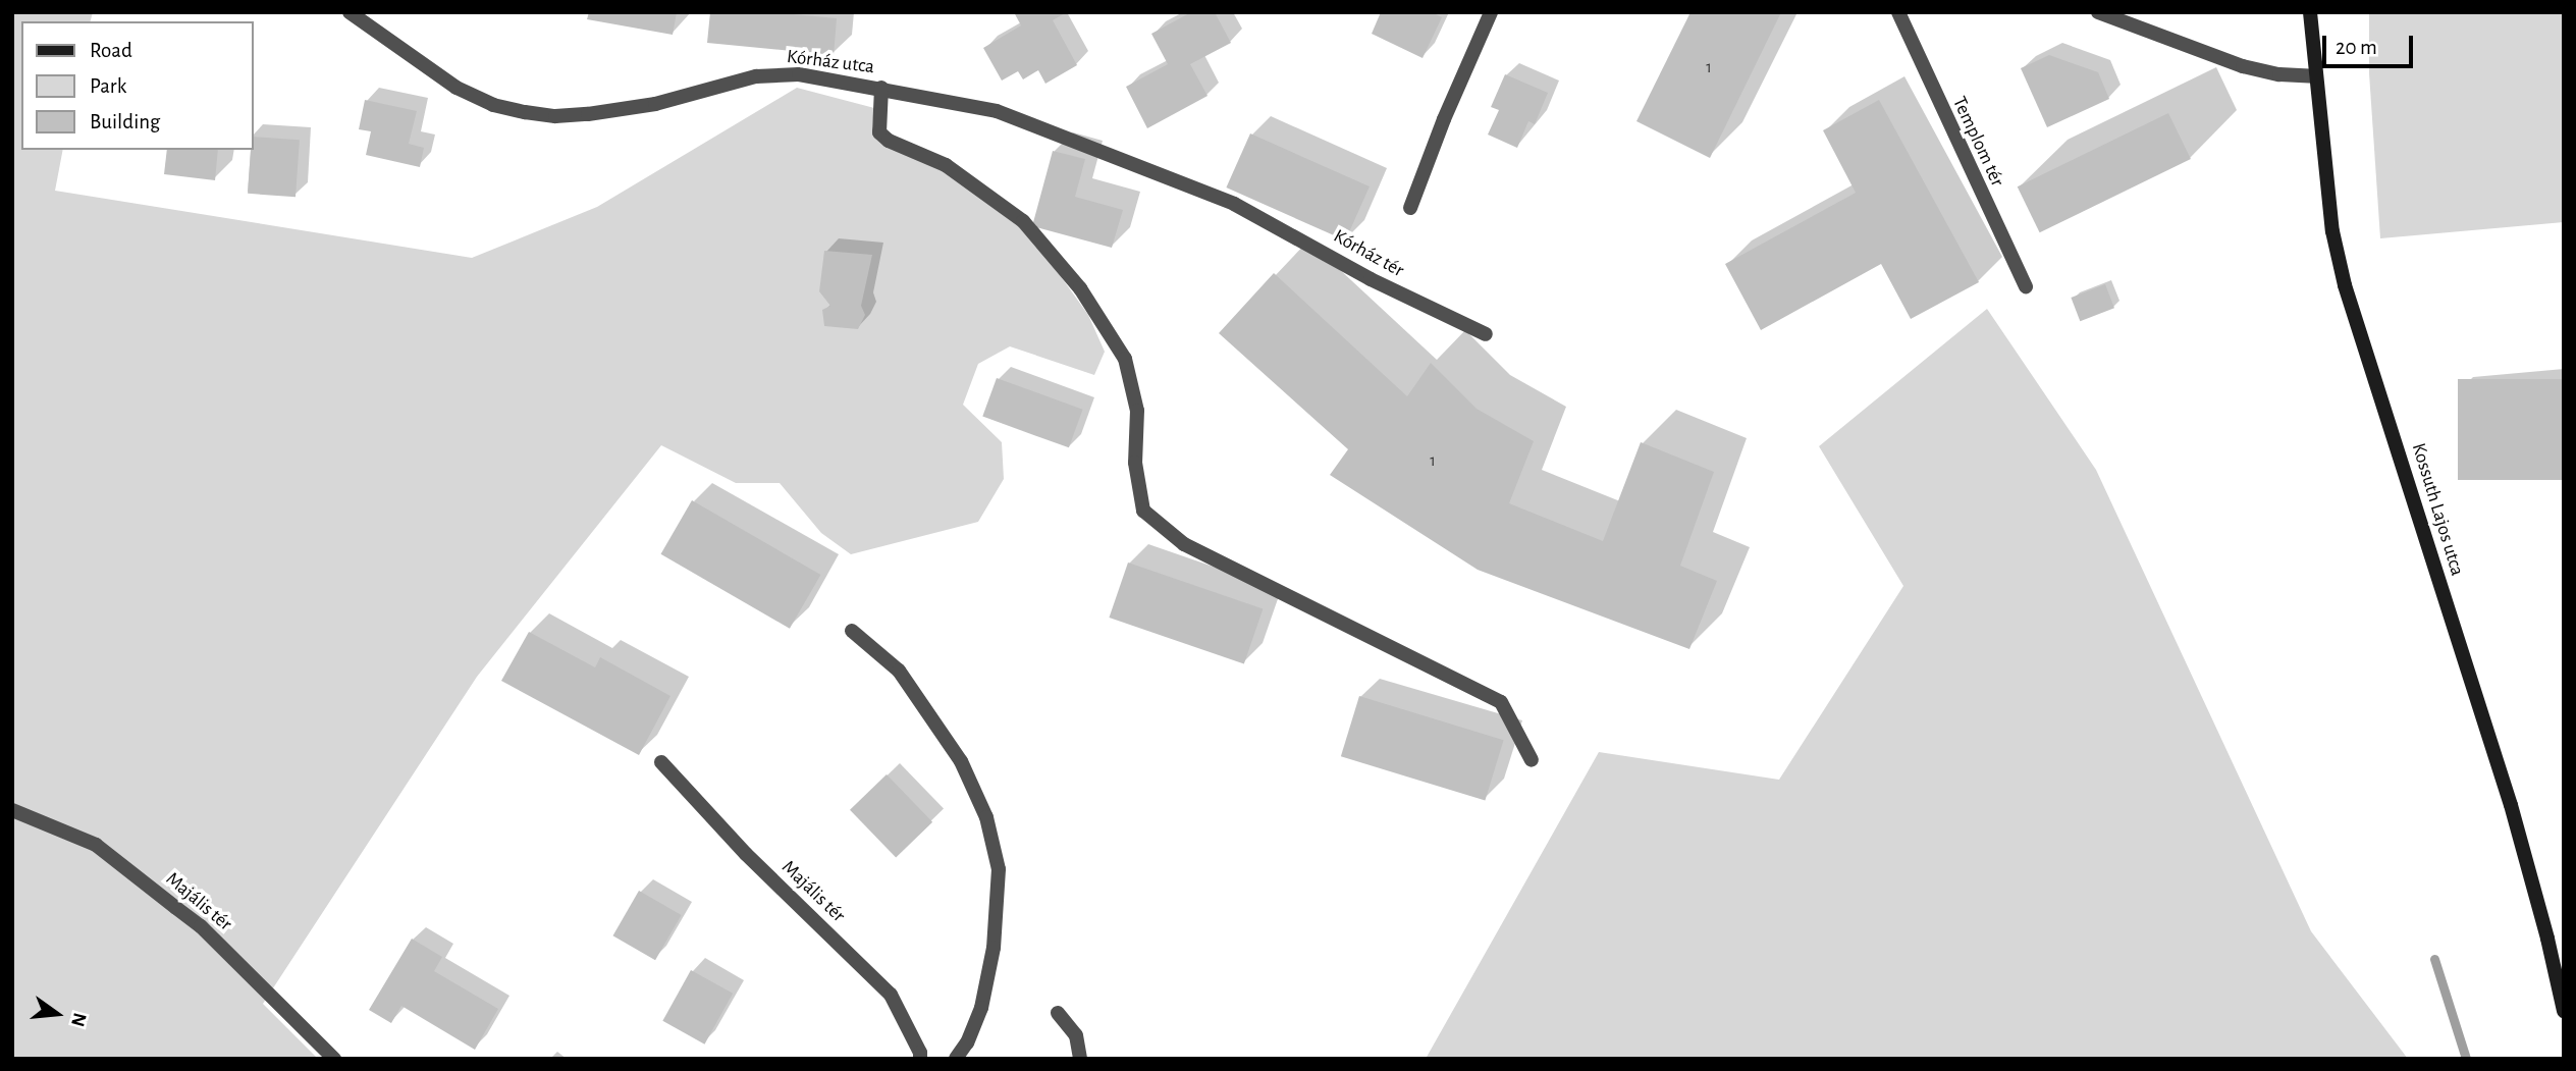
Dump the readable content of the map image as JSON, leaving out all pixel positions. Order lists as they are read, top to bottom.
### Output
{
  "streets": {
    "main road": ["Kossuth Lajos utca"],
    "street": [
      "Kórház utca",
      "Templom tér",
      "Kórház tér",
      "Majális tér"
    ]
  },
  "crossings": [
    ["Kórház utca", "Kórház tér"]
  ],
  "house_numbers": ["1", "1"],
  "legend": ["Road", "Park", "Building"],
  "scale_bar": "20 m",
  "north": "right"
}
